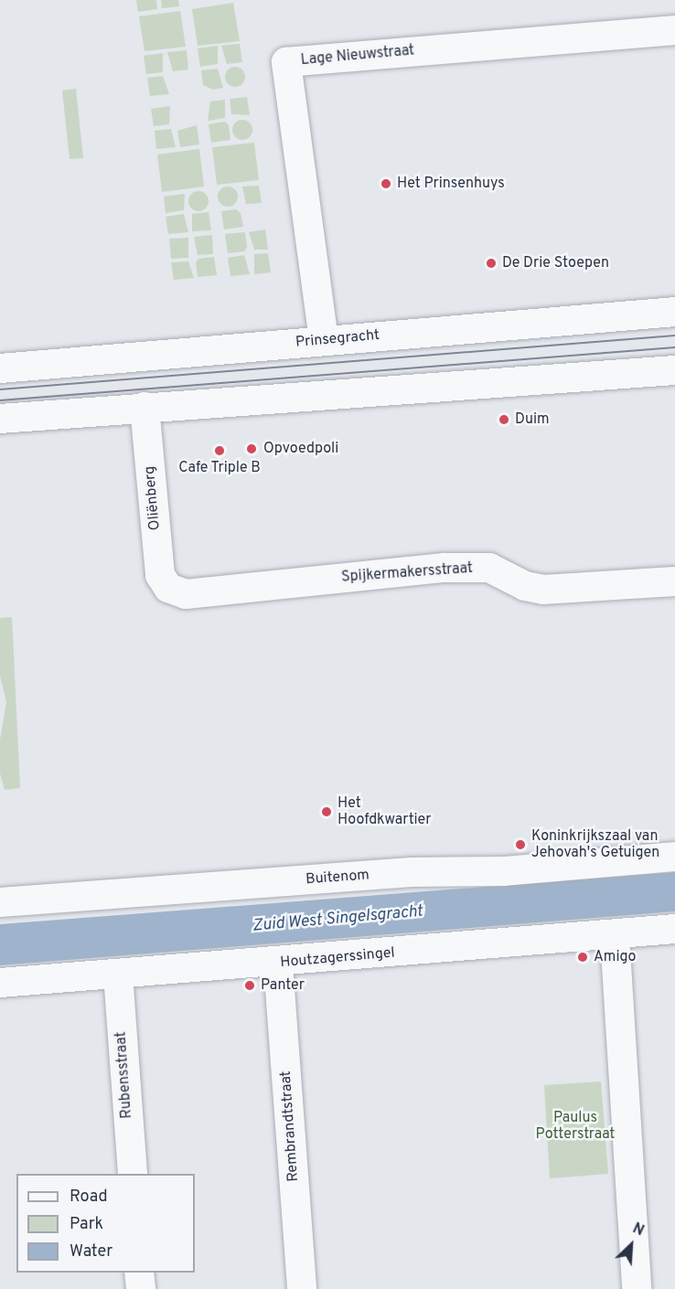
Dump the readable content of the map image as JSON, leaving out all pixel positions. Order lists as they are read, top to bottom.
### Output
{
  "streets": {
    "street": [
      "Lage Nieuwstraat",
      "Prinsegracht",
      "Oliënberg",
      "Spijkermakersstraat",
      "Buitenom",
      "Houtzagerssingel",
      "Rubensstraat",
      "Rembrandtstraat"
    ]
  },
  "crossings": [
    ["Lage Nieuwstraat", "Prinsegracht"],
    ["Oliënberg", "Spijkermakersstraat"],
    ["Houtzagerssingel", "Rubensstraat"],
    ["Houtzagerssingel", "Rembrandtstraat"]
  ],
  "water": ["Zuid West Singelsgracht"],
  "parks": ["Paulus Potterstraat"],
  "places": [
    "Het Prinsenhuys",
    "De Drie Stoepen",
    "Duim",
    "Opvoedpoli",
    "Cafe Triple B",
    "Het Hoofdkwartier",
    "Koninkrijkszaal van Jehovah's Getuigen",
    "Amigo",
    "Panter"
  ],
  "legend": ["Road", "Park", "Water"],
  "north": "top right"
}
